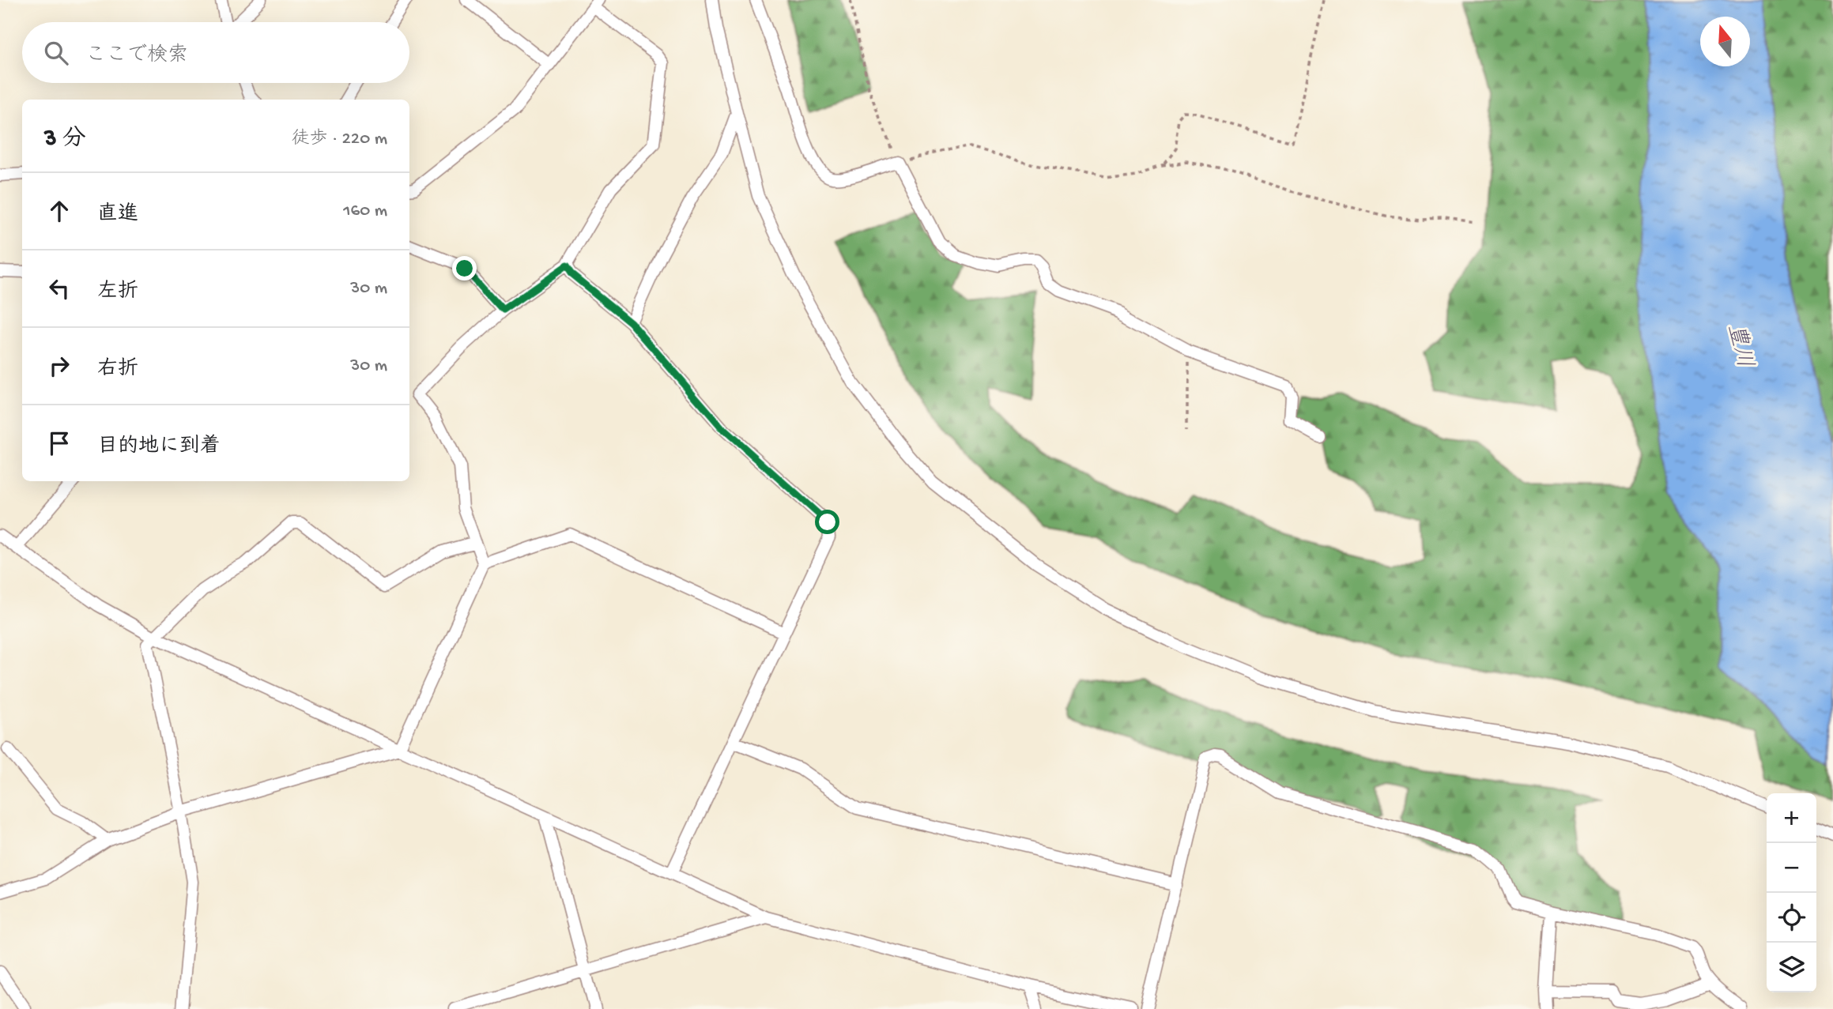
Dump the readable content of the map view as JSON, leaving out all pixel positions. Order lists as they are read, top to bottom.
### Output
{
  "water": ["豊川"],
  "north": "top",
  "page": {
    "search": "ここで検索",
    "heading": ["3 分", "徒歩 · 220 m"],
    "list": [
      ["直進", "160 m"],
      ["左折", "30 m"],
      ["右折", "30 m"],
      "目的地に到着"
    ],
    "map_buttons": ["+", "−"]
  }
}
